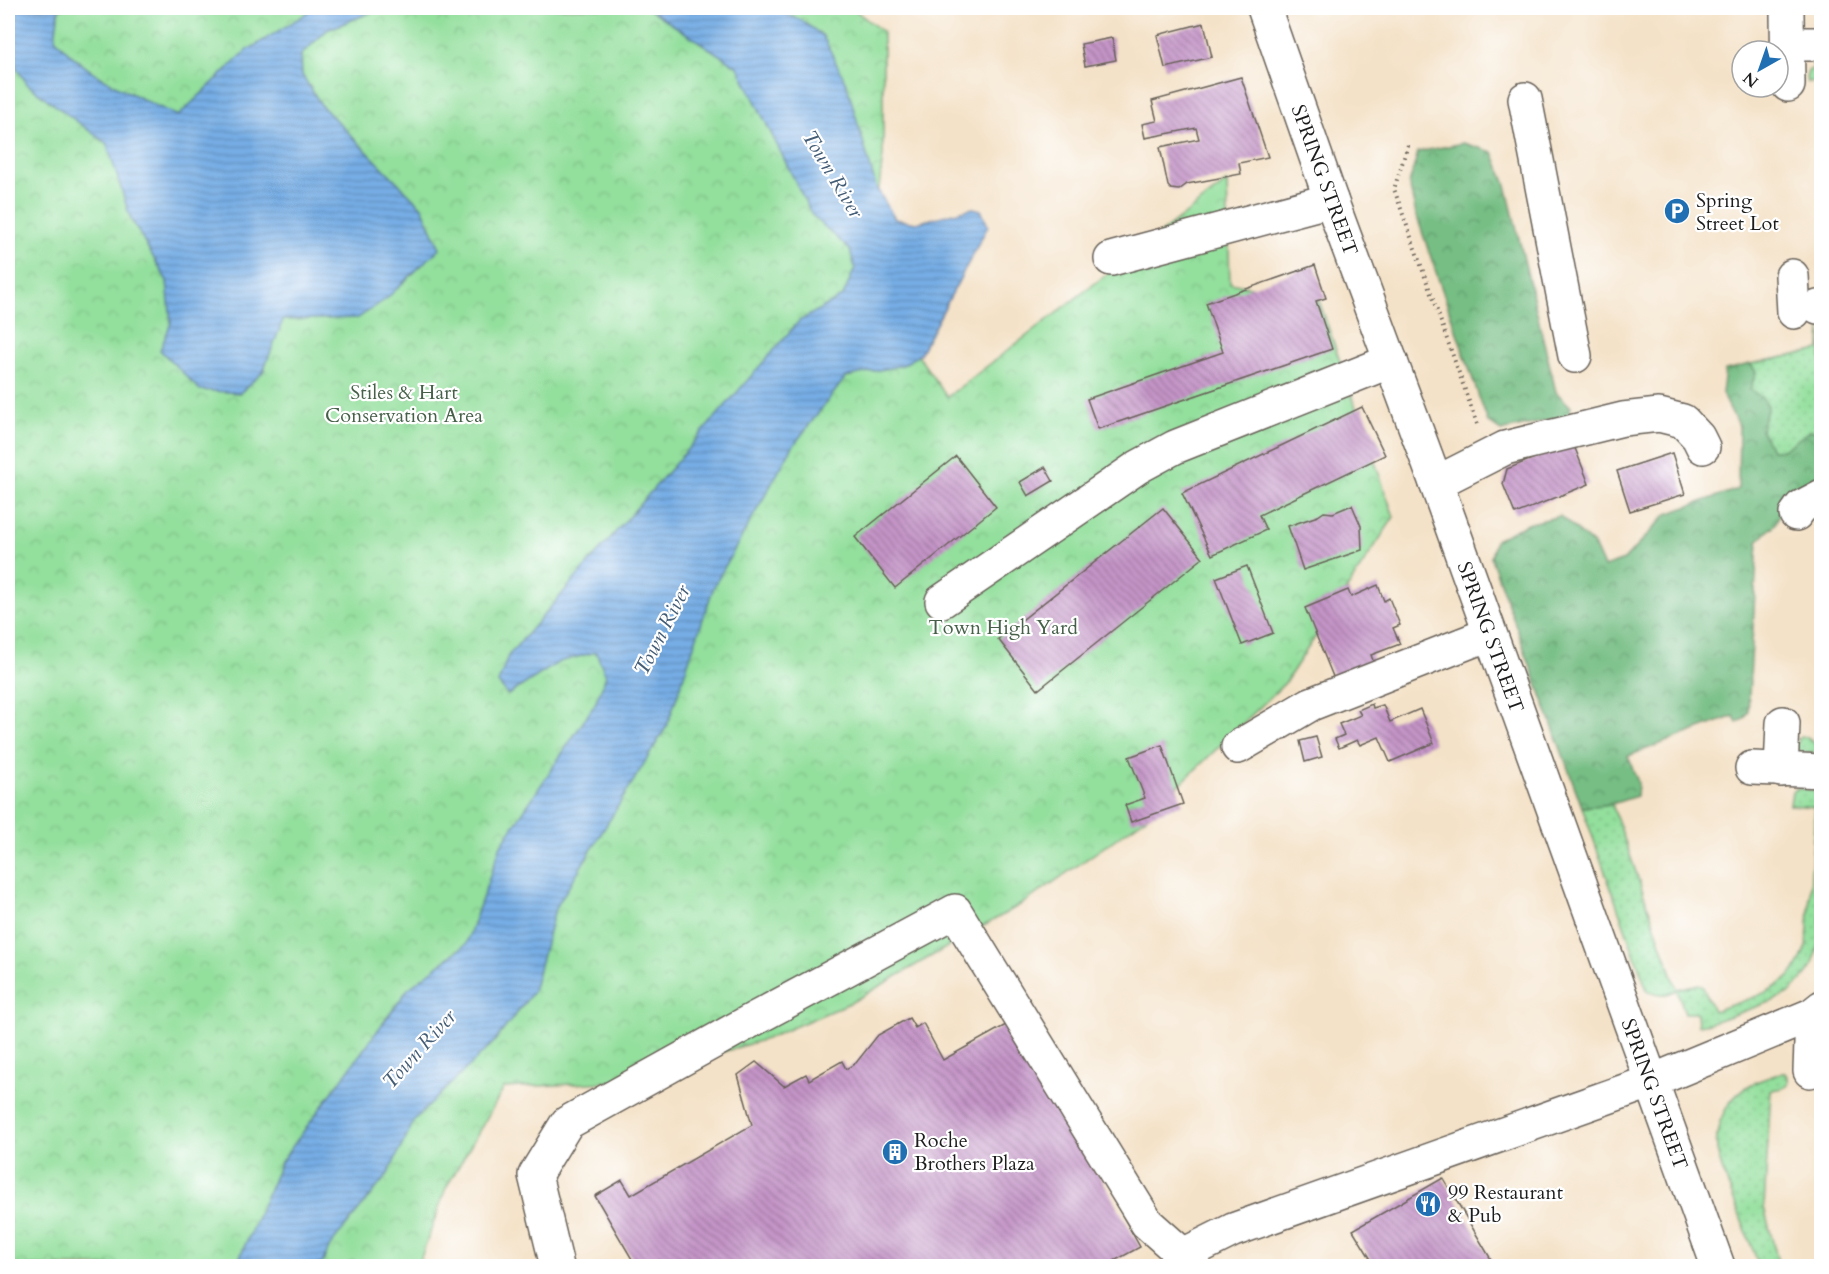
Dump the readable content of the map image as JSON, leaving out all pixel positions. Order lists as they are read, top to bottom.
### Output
{
  "streets": {
    "street": ["SPRING STREET"]
  },
  "water": ["Town River"],
  "parks": ["Stiles & Hart Conservation Area", "Town High Yard"],
  "places": {
    "parking": ["Spring Street Lot"],
    "building": ["Roche Brothers Plaza"],
    "restaurant": ["99 Restaurant & Pub"]
  },
  "north": "bottom left"
}
